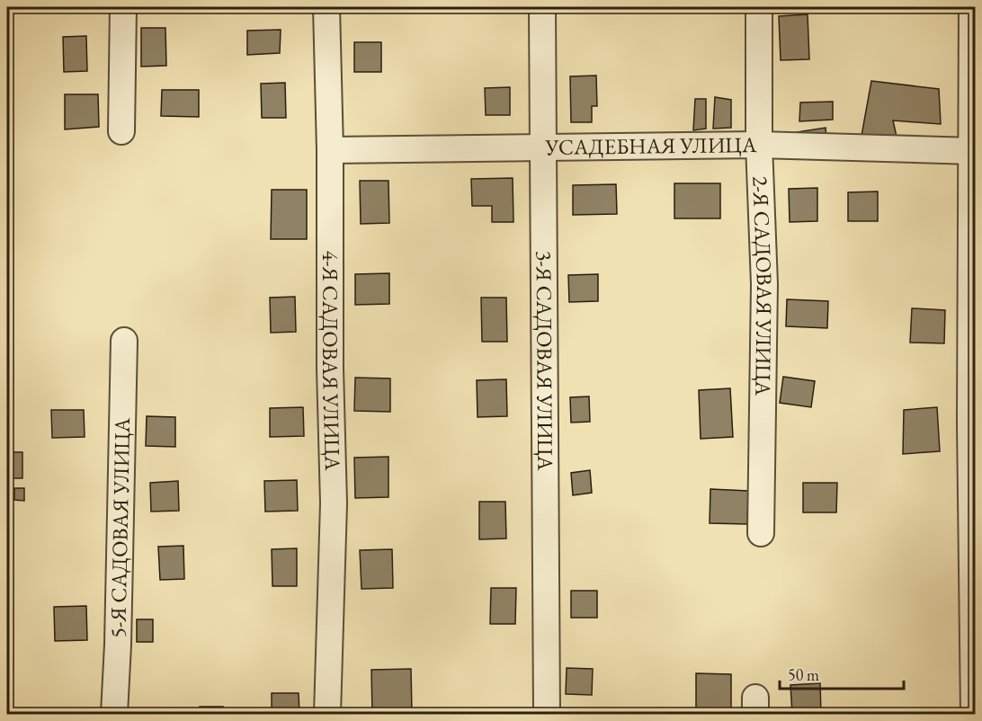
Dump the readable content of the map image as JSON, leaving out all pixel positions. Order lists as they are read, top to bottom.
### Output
{
  "streets": {
    "street": [
      "УСАДЕБНАЯ УЛИЦА",
      "2-Я САДОВАЯ УЛИЦА",
      "4-Я САДОВАЯ УЛИЦА",
      "3-Я САДОВАЯ УЛИЦА",
      "5-Я САДОВАЯ УЛИЦА"
    ]
  },
  "crossings": [
    ["УСАДЕБНАЯ УЛИЦА", "2-Я САДОВАЯ УЛИЦА"],
    ["УСАДЕБНАЯ УЛИЦА", "4-Я САДОВАЯ УЛИЦА"],
    ["УСАДЕБНАЯ УЛИЦА", "3-Я САДОВАЯ УЛИЦА"]
  ],
  "scale_bar": "50 m"
}
